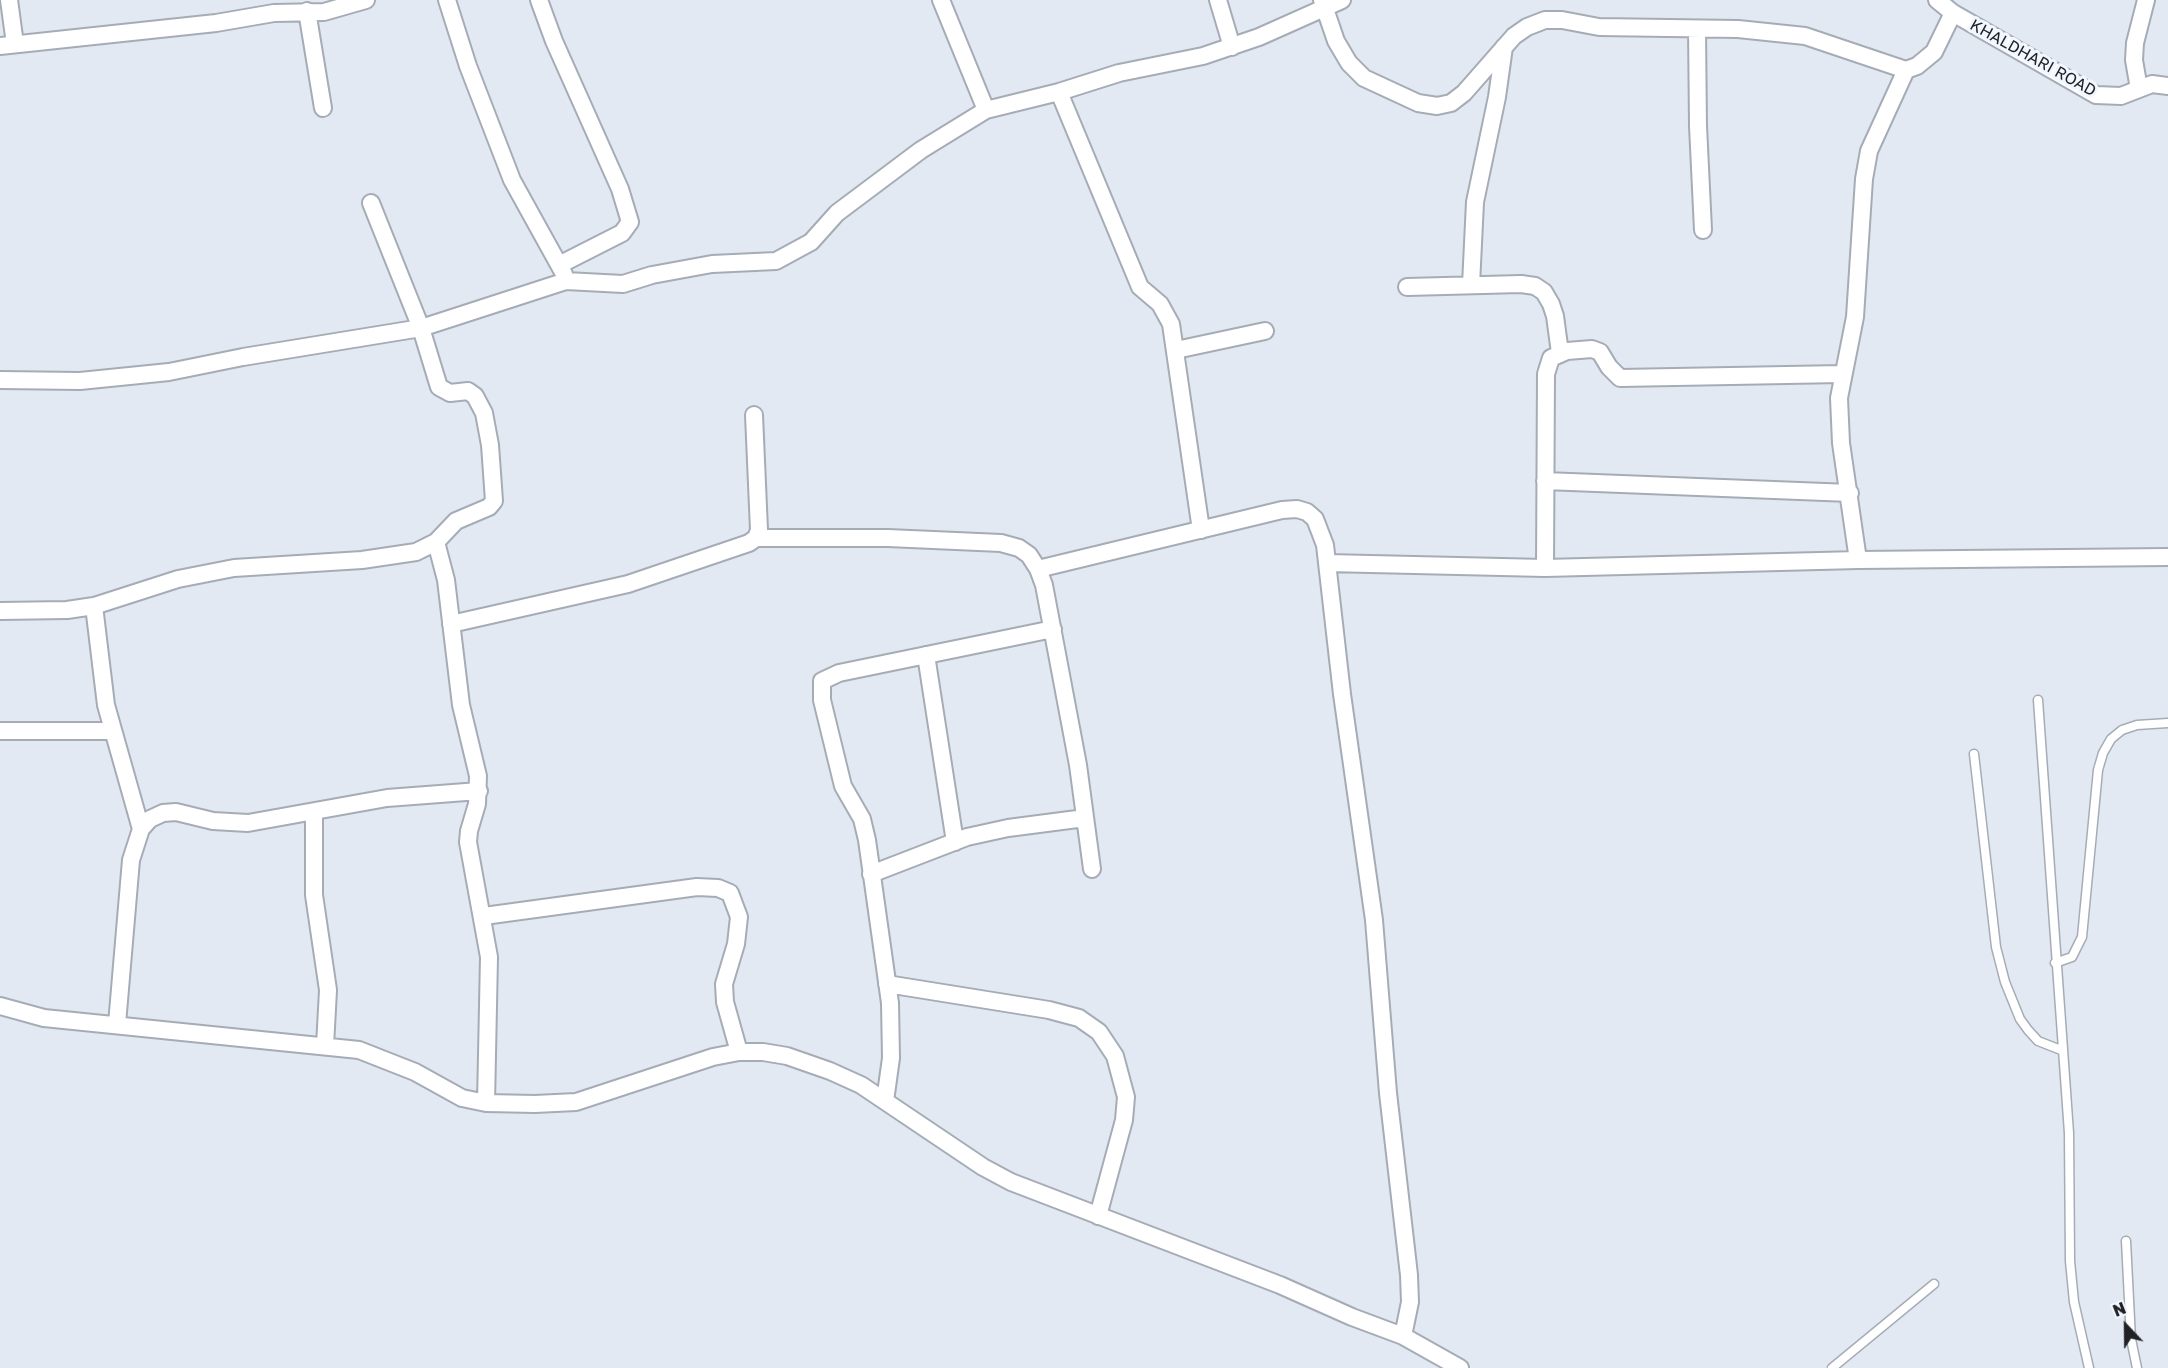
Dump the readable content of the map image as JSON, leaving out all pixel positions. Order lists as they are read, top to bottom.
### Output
{
  "streets": {
    "street": ["KHALDHARI ROAD"]
  },
  "north": "top"
}
